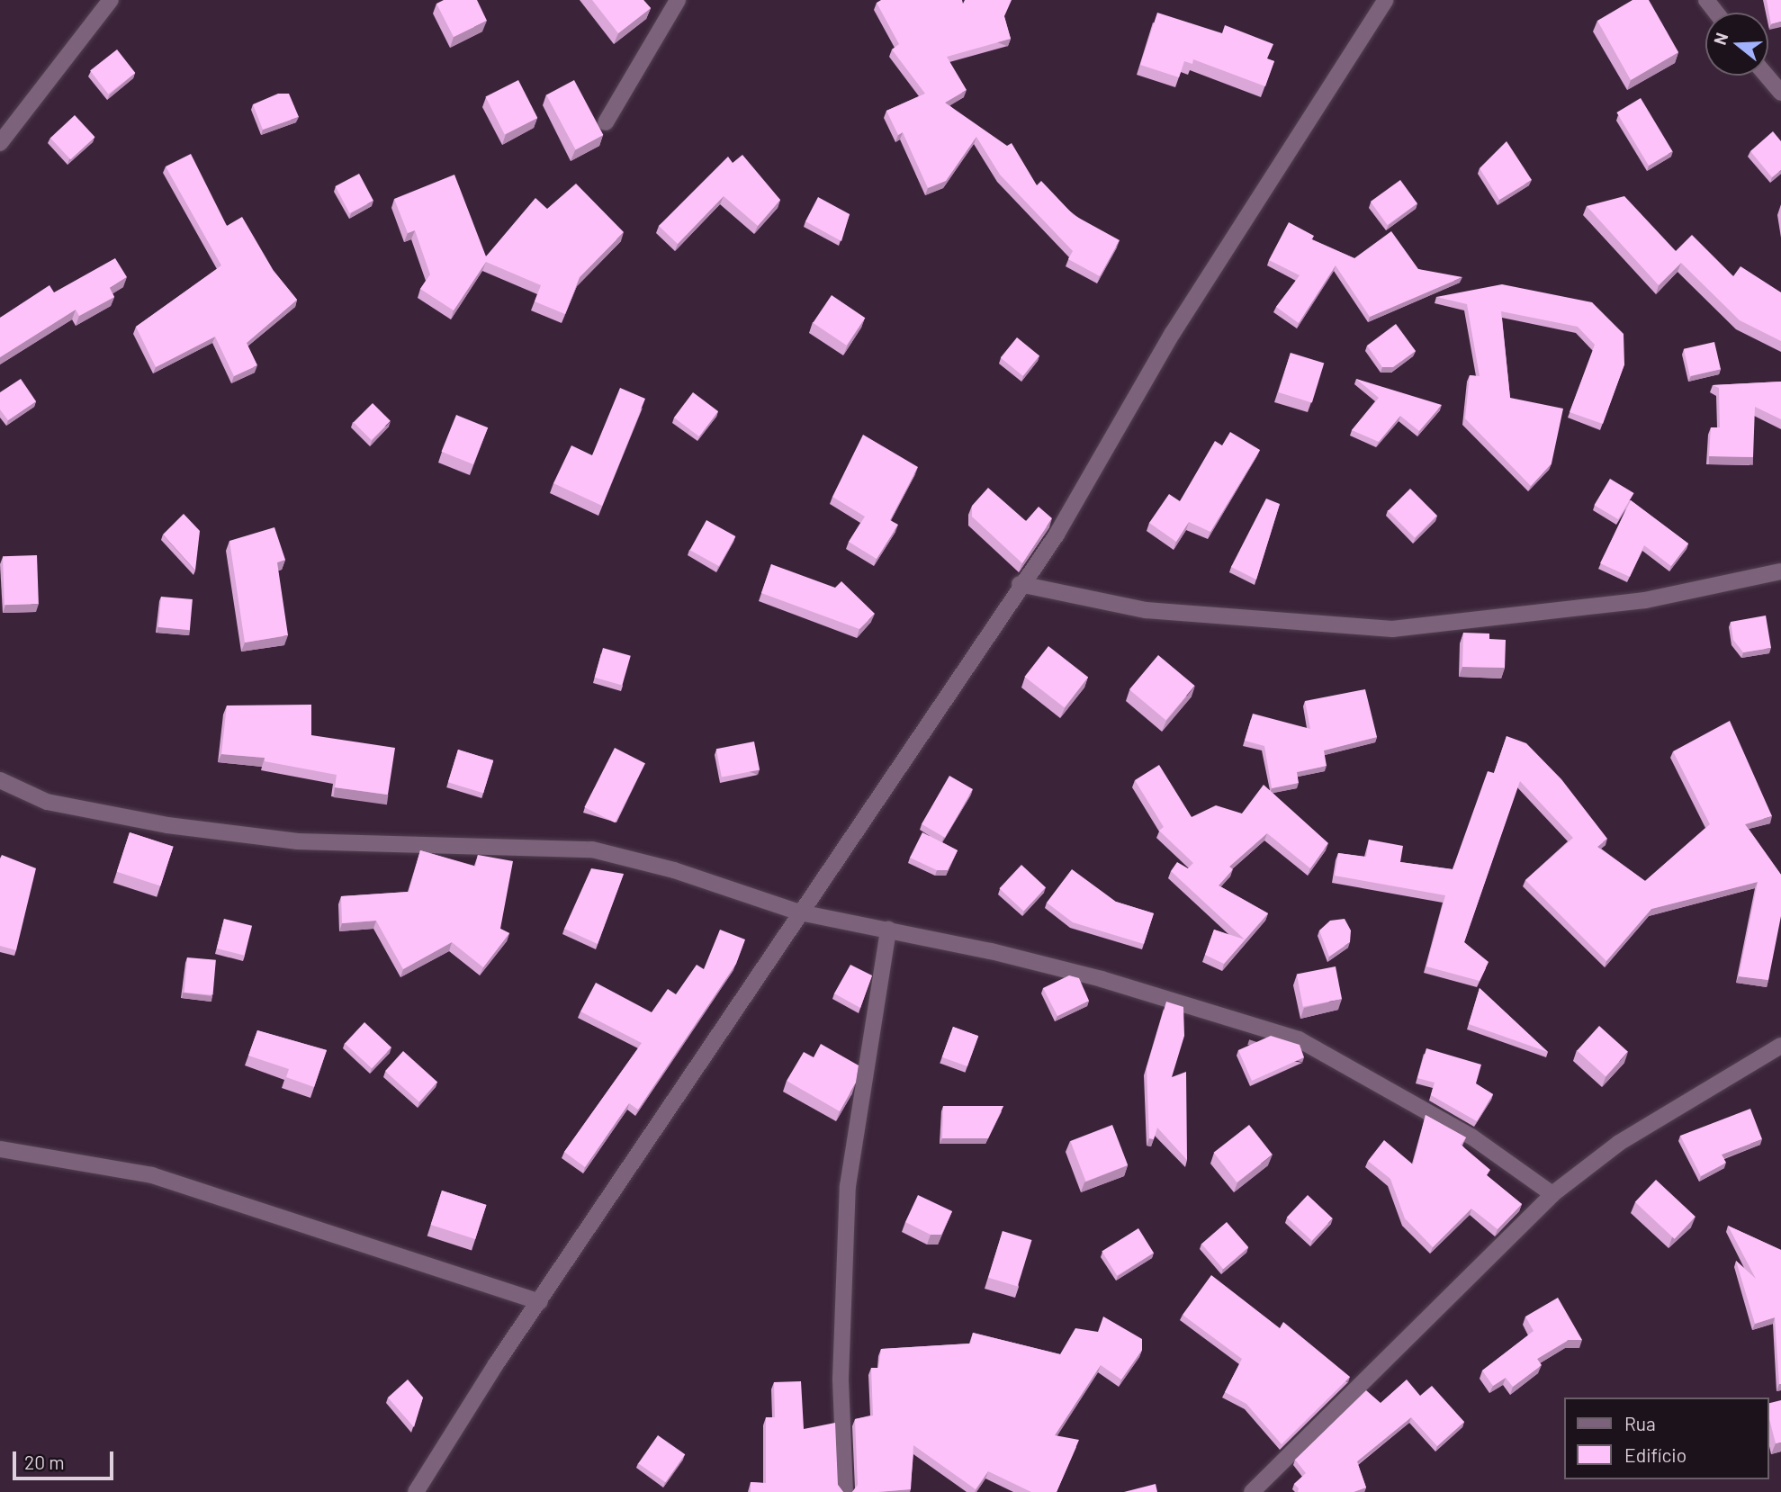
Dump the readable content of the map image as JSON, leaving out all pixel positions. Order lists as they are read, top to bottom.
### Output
{
  "legend": ["Rua", "Edifício"],
  "scale_bar": "20 m",
  "north": "left"
}
